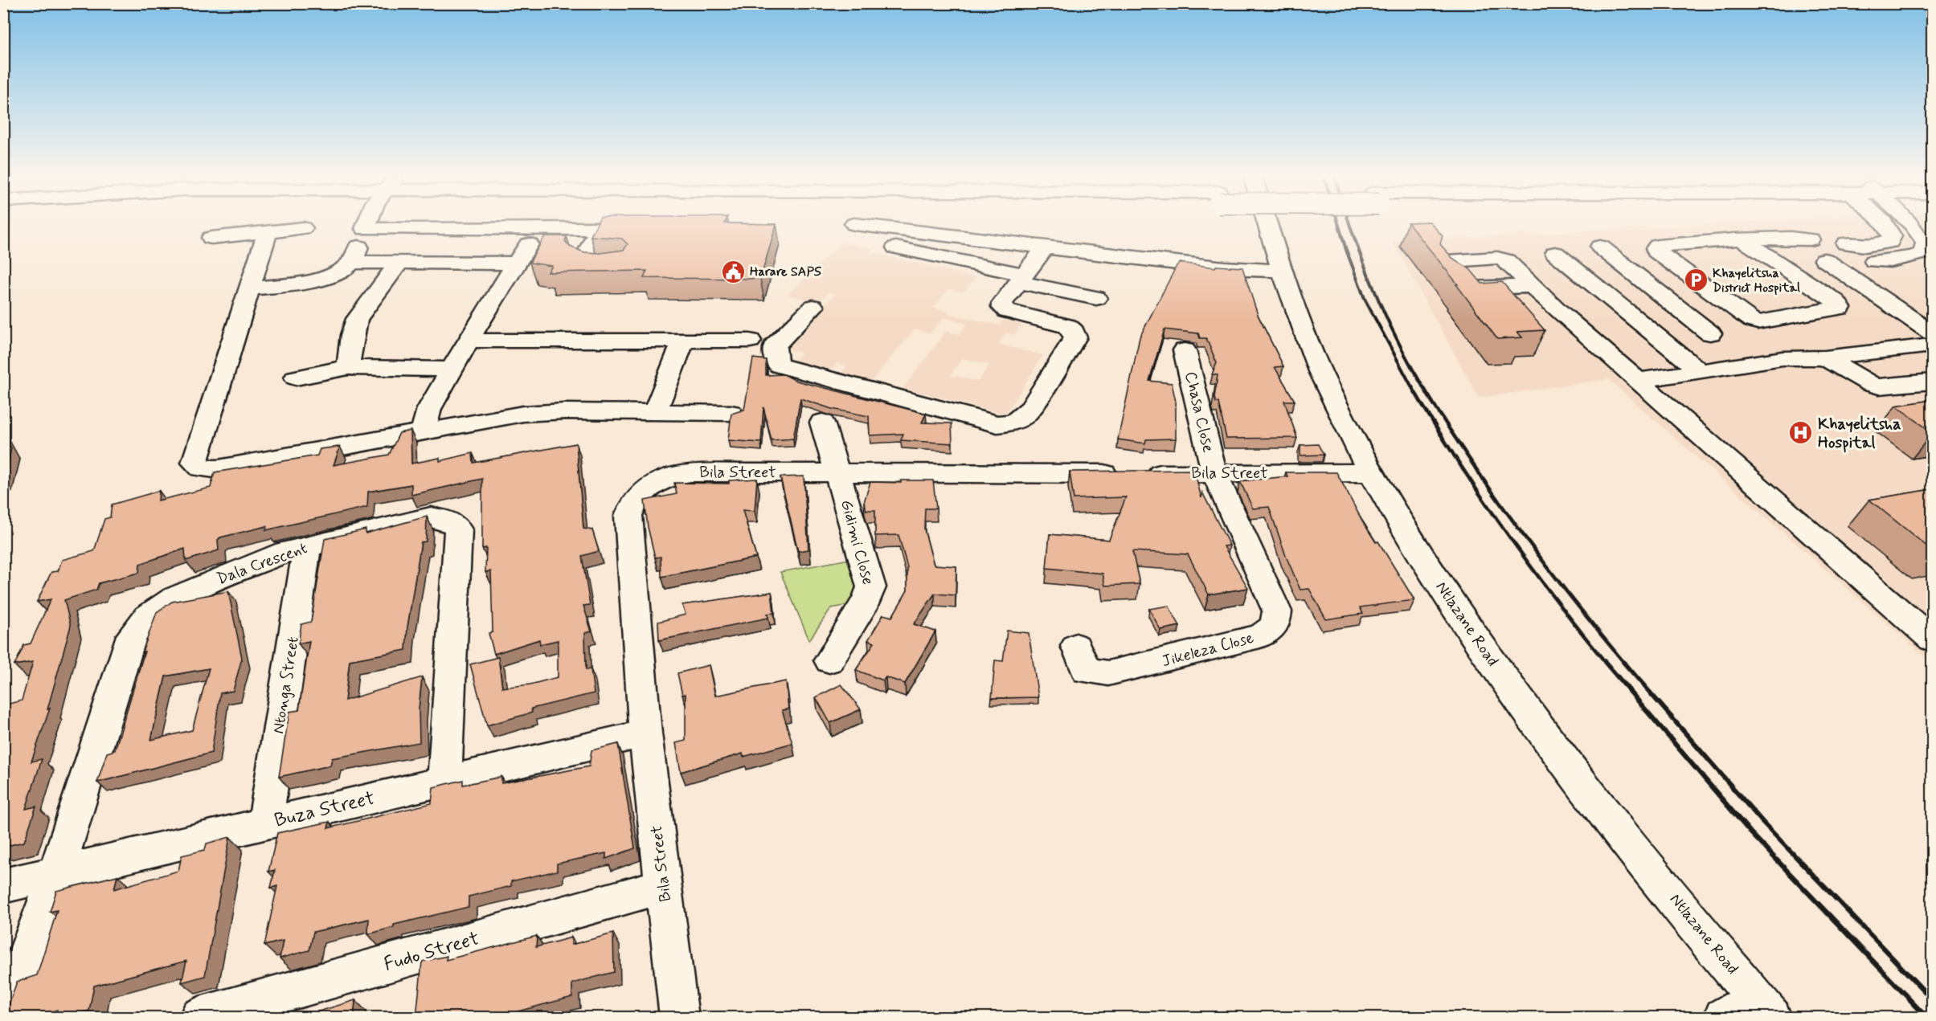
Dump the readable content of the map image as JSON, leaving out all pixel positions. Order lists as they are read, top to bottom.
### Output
{
  "streets": {
    "street": [
      "Chasa Close",
      "Bila Street",
      "Gidimi Close",
      "Dala Crescent",
      "Ntlazane Road",
      "Jikeleza Close",
      "Ntonga Street",
      "Buza Street",
      "Fudo Street"
    ]
  },
  "crossings": [
    ["Chasa Close", "Bila Street"],
    ["Chasa Close", "Jikeleza Close"],
    ["Bila Street", "Gidimi Close"],
    ["Bila Street", "Ntlazane Road"],
    ["Bila Street", "Jikeleza Close"],
    ["Bila Street", "Buza Street"],
    ["Bila Street", "Fudo Street"],
    ["Dala Crescent", "Ntonga Street"],
    ["Dala Crescent", "Buza Street"],
    ["Ntonga Street", "Buza Street"]
  ],
  "places": {
    "public building": ["Harare SAPS"],
    "parking": ["Khayelitsha District Hospital"],
    "hospital": ["Khayelitsha Hospital"]
  }
}
